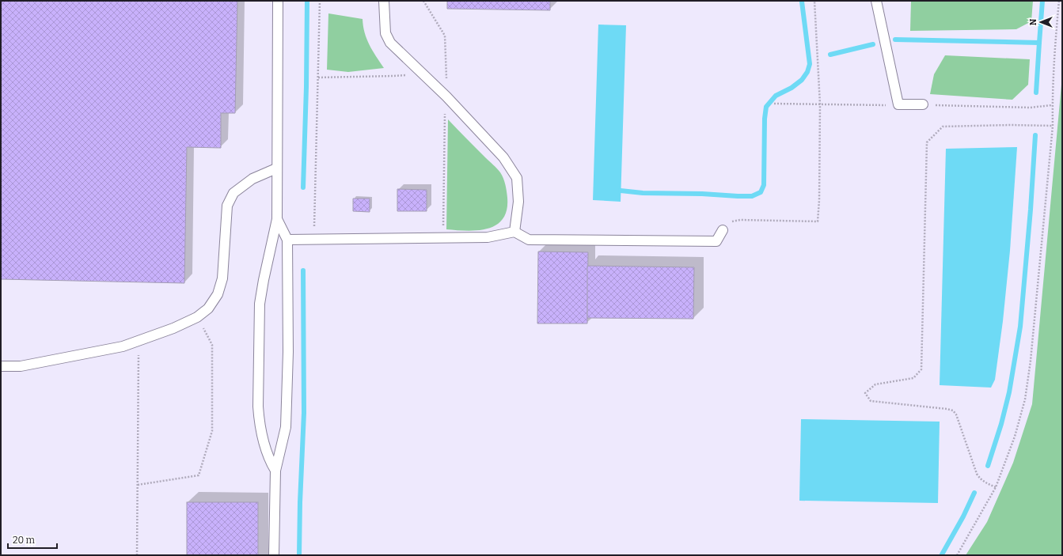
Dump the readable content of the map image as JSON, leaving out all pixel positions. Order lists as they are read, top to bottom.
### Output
{
  "scale_bar": "20 m",
  "north": "left"
}
